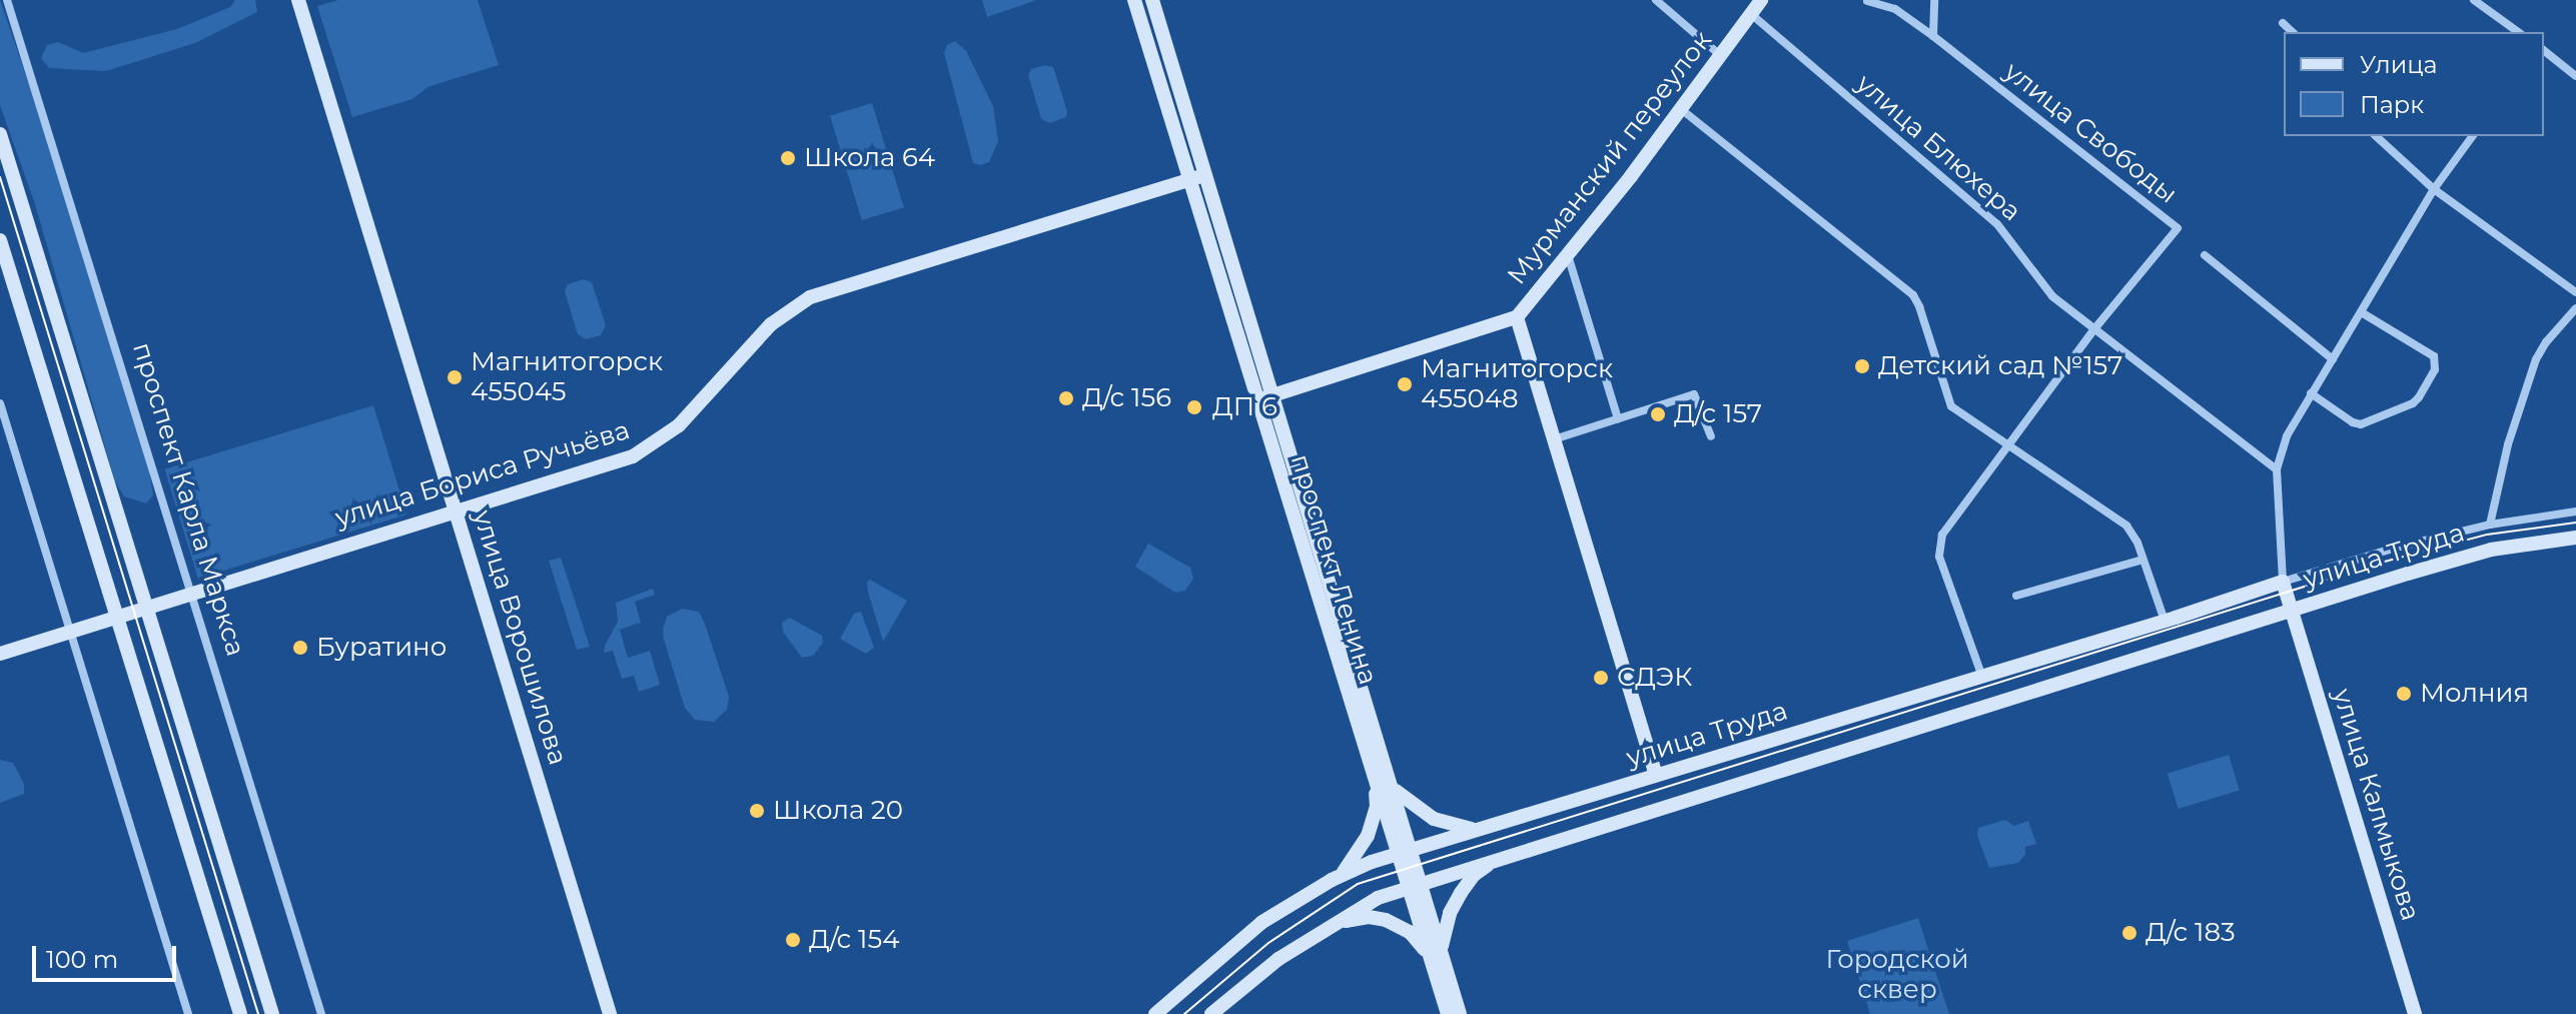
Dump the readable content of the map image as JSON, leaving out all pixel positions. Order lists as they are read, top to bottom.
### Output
{
  "streets": {
    "main road": [
      "Мурманский переулок",
      "улица Бориса Ручьёва",
      "улица Труда",
      "проспект Ленина",
      "улица Ворошилова",
      "улица Калмыкова"
    ],
    "street": ["улица Свободы", "улица Блюхера", "проспект Карла Маркса"]
  },
  "crossings": [
    ["улица Свободы", "улица Блюхера"],
    ["улица Блюхера", "Мурманский переулок"],
    ["Мурманский переулок", "проспект Ленина"],
    ["улица Бориса Ручьёва", "проспект Карла Маркса"],
    ["улица Бориса Ручьёва", "проспект Ленина"],
    ["улица Бориса Ручьёва", "улица Ворошилова"],
    ["улица Труда", "проспект Ленина"],
    ["улица Труда", "улица Калмыкова"]
  ],
  "parks": ["Городской сквер"],
  "places": [
    "Школа 64",
    "Детский сад №157",
    "Магнитогорск 455045",
    "Магнитогорск 455048",
    "Д/с 156",
    "ДП 6",
    "Д/с 157",
    "Буратино",
    "СДЭК",
    "Молния",
    "Школа 20",
    "Д/с 183",
    "Д/с 154"
  ],
  "legend": ["Улица", "Парк"],
  "scale_bar": "100 m"
}
